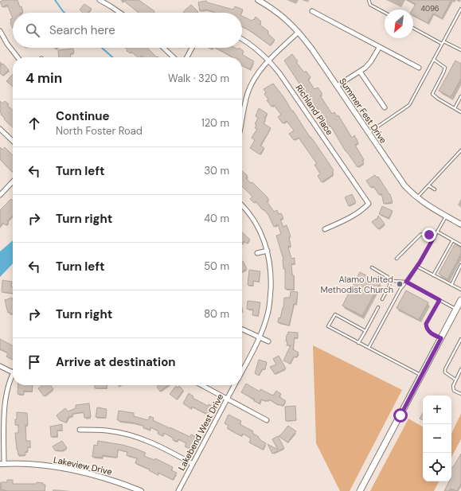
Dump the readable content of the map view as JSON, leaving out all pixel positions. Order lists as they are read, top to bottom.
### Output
{
  "streets": {
    "street": [
      "Richland Place",
      "Summer Fest Drive",
      "Lakebend West Drive",
      "Lakeview Drive"
    ]
  },
  "places": ["Alamo United Methodist Church"],
  "house_numbers": ["4096"],
  "north": "bottom left",
  "page": {
    "search": "Search here",
    "heading": ["4 min", "Walk · 320 m"],
    "list": [
      ["Continue", "North Foster Road", "120 m"],
      ["Turn left", "30 m"],
      ["Turn right", "40 m"],
      ["Turn left", "50 m"],
      ["Turn right", "80 m"],
      "Arrive at destination"
    ],
    "map_buttons": ["+", "−"]
  }
}
